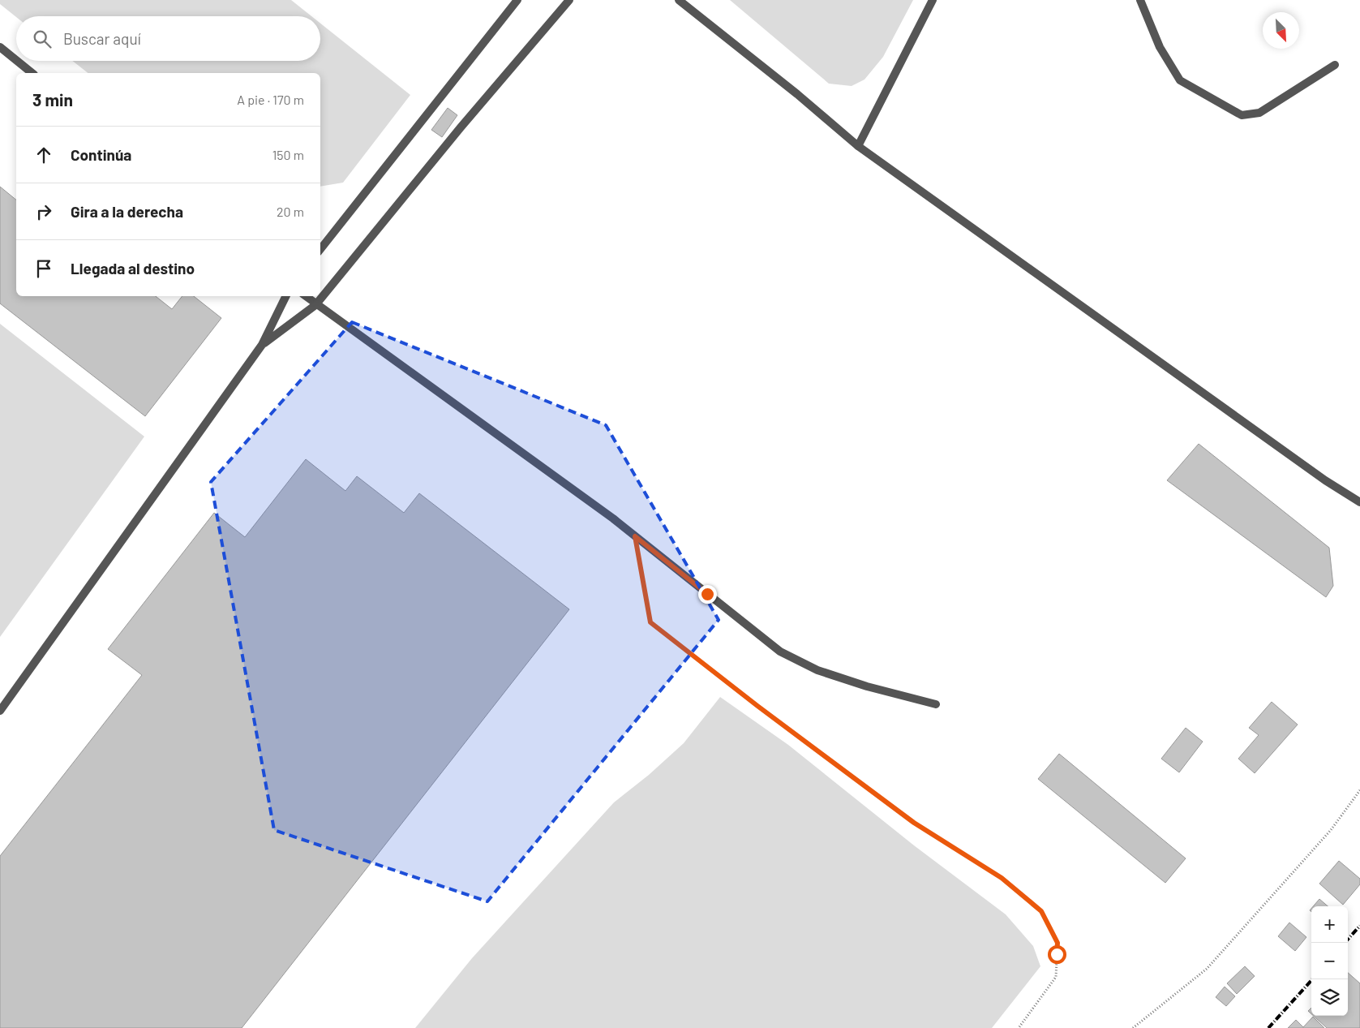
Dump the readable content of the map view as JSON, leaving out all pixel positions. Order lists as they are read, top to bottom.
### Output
{
  "north": "bottom right",
  "page": {
    "search": "Buscar aquí",
    "heading": ["3 min", "A pie · 170 m"],
    "list": [
      ["Continúa", "150 m"],
      ["Gira a la derecha", "20 m"],
      "Llegada al destino"
    ],
    "map_buttons": ["+", "−"]
  }
}
